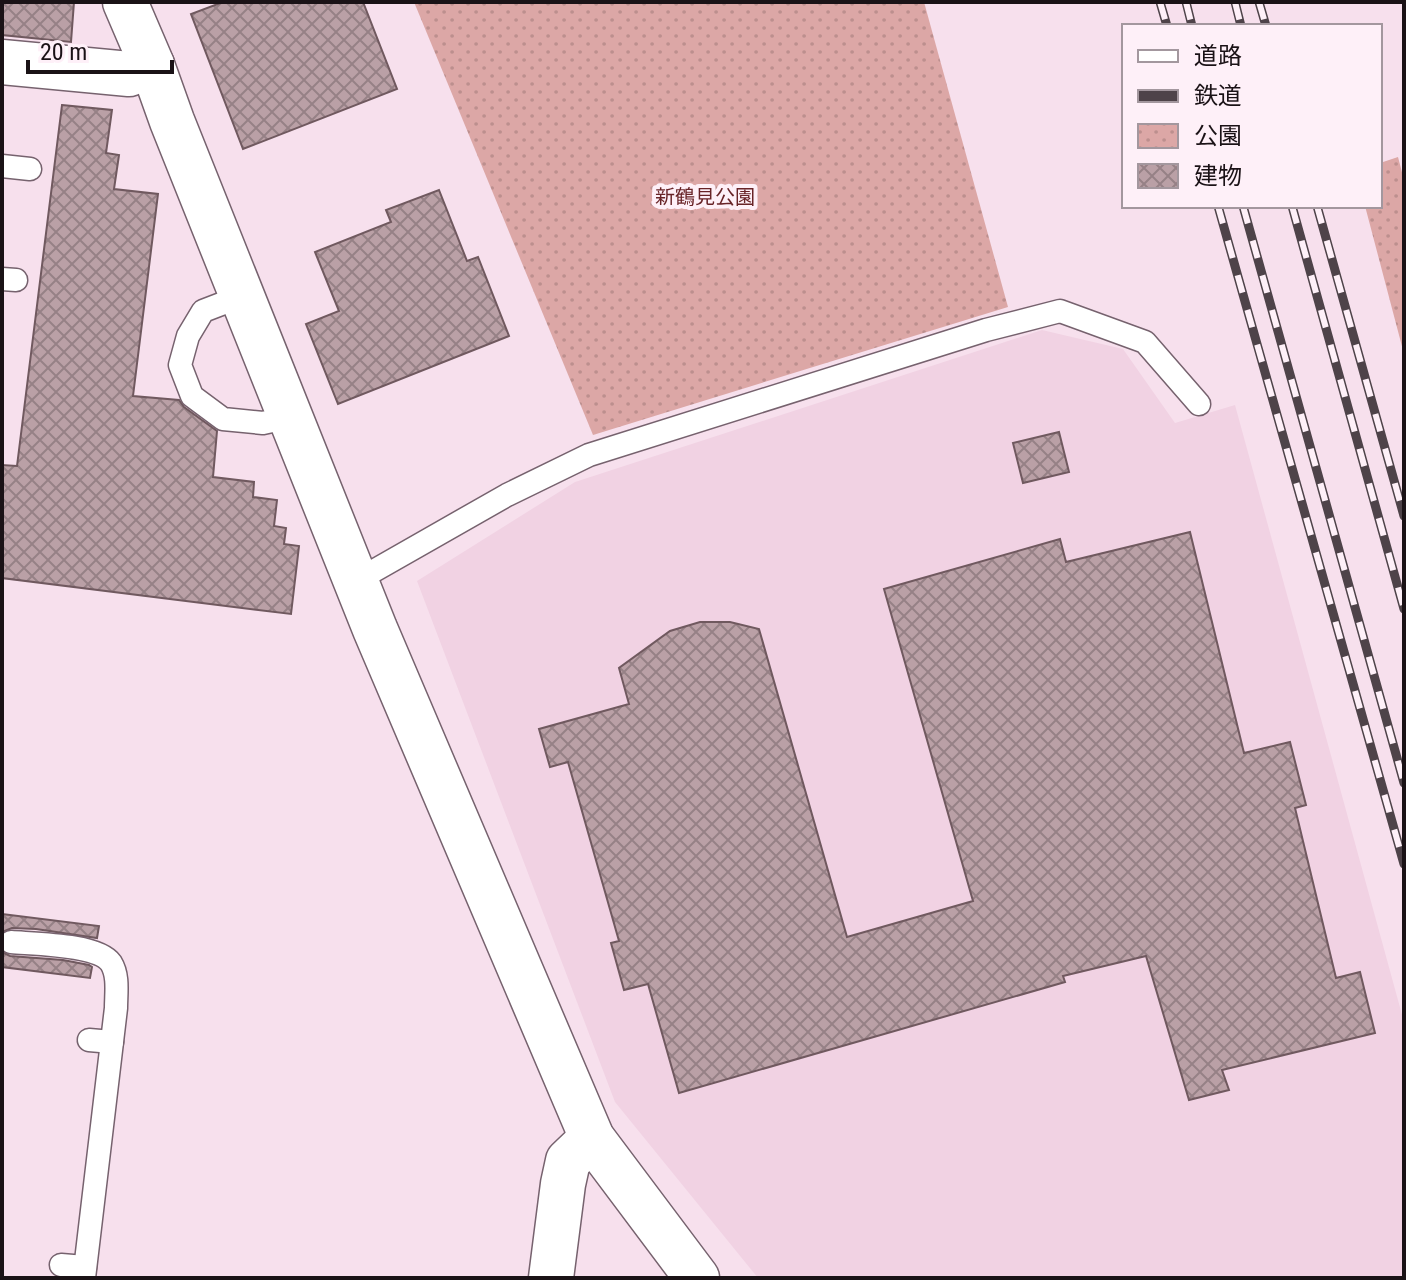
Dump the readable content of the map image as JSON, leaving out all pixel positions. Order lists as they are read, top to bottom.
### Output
{
  "parks": ["新鶴見公園"],
  "legend": [
    "道路",
    "鉄道",
    "公園",
    "建物"
  ],
  "scale_bar": "20 m"
}
